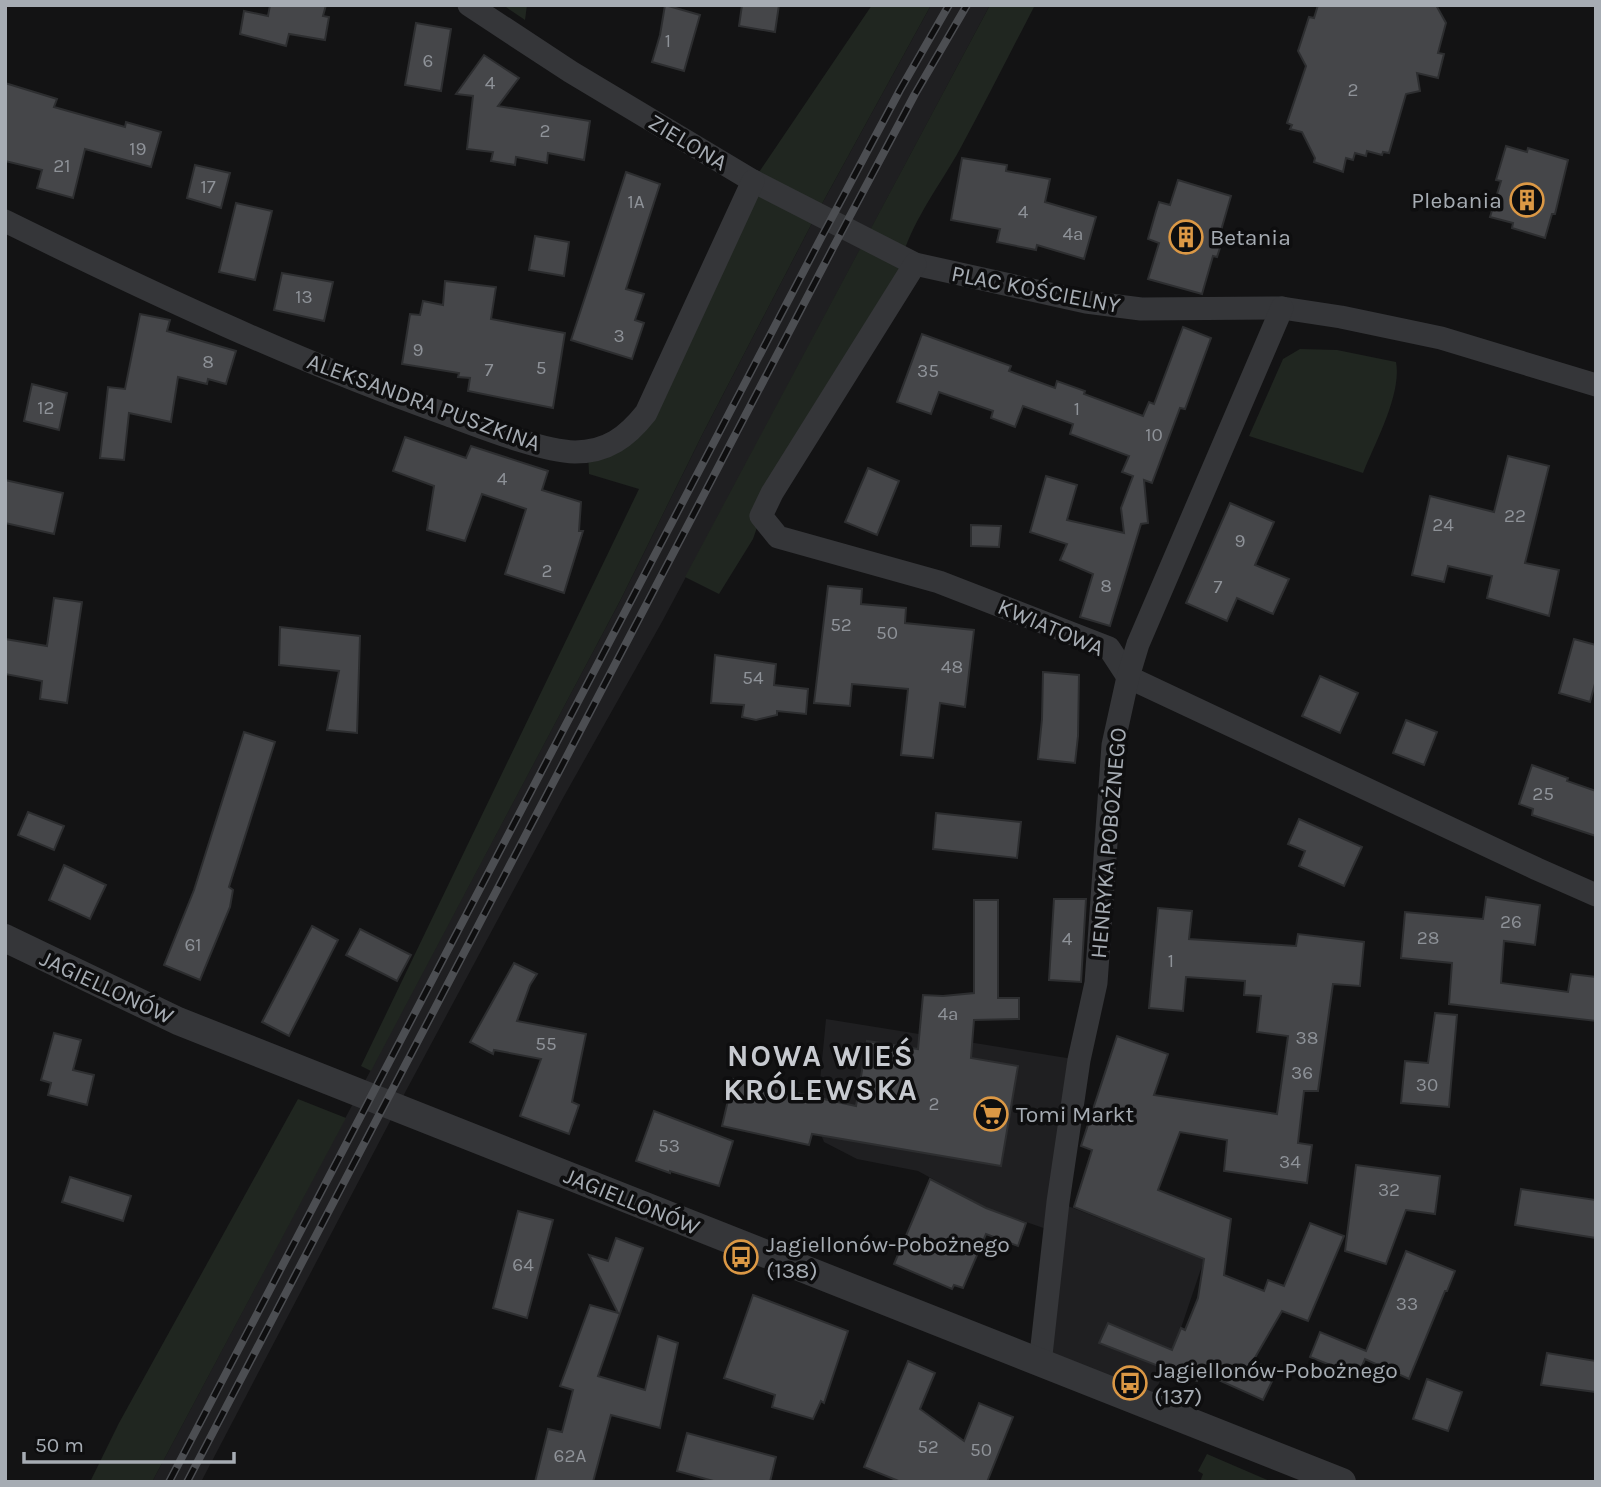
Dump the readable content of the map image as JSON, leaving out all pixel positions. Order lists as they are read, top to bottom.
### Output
{
  "streets": {
    "street": [
      "ZIELONA",
      "PLAC KOŚCIELNY",
      "ALEKSANDRA PUSZKINA",
      "KWIATOWA",
      "HENRYKA POBOŻNEGO",
      "JAGIELLONÓW"
    ]
  },
  "crossings": [
    ["ZIELONA", "PLAC KOŚCIELNY"],
    ["ZIELONA", "ALEKSANDRA PUSZKINA"],
    ["ZIELONA", "KWIATOWA"],
    ["PLAC KOŚCIELNY", "KWIATOWA"],
    ["PLAC KOŚCIELNY", "HENRYKA POBOŻNEGO"],
    ["KWIATOWA", "HENRYKA POBOŻNEGO"],
    ["HENRYKA POBOŻNEGO", "JAGIELLONÓW"]
  ],
  "districts": ["NOWA WIEŚ KRÓLEWSKA"],
  "places": {
    "building": ["Plebania", "Betania"],
    "supermarket": ["Tomi Markt"],
    "bus stop": ["Jagiellonów-Pobożnego (138)", "Jagiellonów-Pobożnego (137)"]
  },
  "house_numbers": [
    "1",
    "6",
    "4",
    "2",
    "2",
    "19",
    "21",
    "17",
    "1A",
    "4",
    "4a",
    "13",
    "3",
    "9",
    "8",
    "5",
    "7",
    "35",
    "12",
    "1",
    "10",
    "4",
    "22",
    "24",
    "9",
    "2",
    "8",
    "7",
    "52",
    "50",
    "48",
    "54",
    "25",
    "26",
    "28",
    "4",
    "61",
    "1",
    "4a",
    "38",
    "55",
    "36",
    "30",
    "2",
    "53",
    "34",
    "32",
    "64",
    "33",
    "52",
    "50",
    "62A"
  ],
  "scale_bar": "50 m"
}
